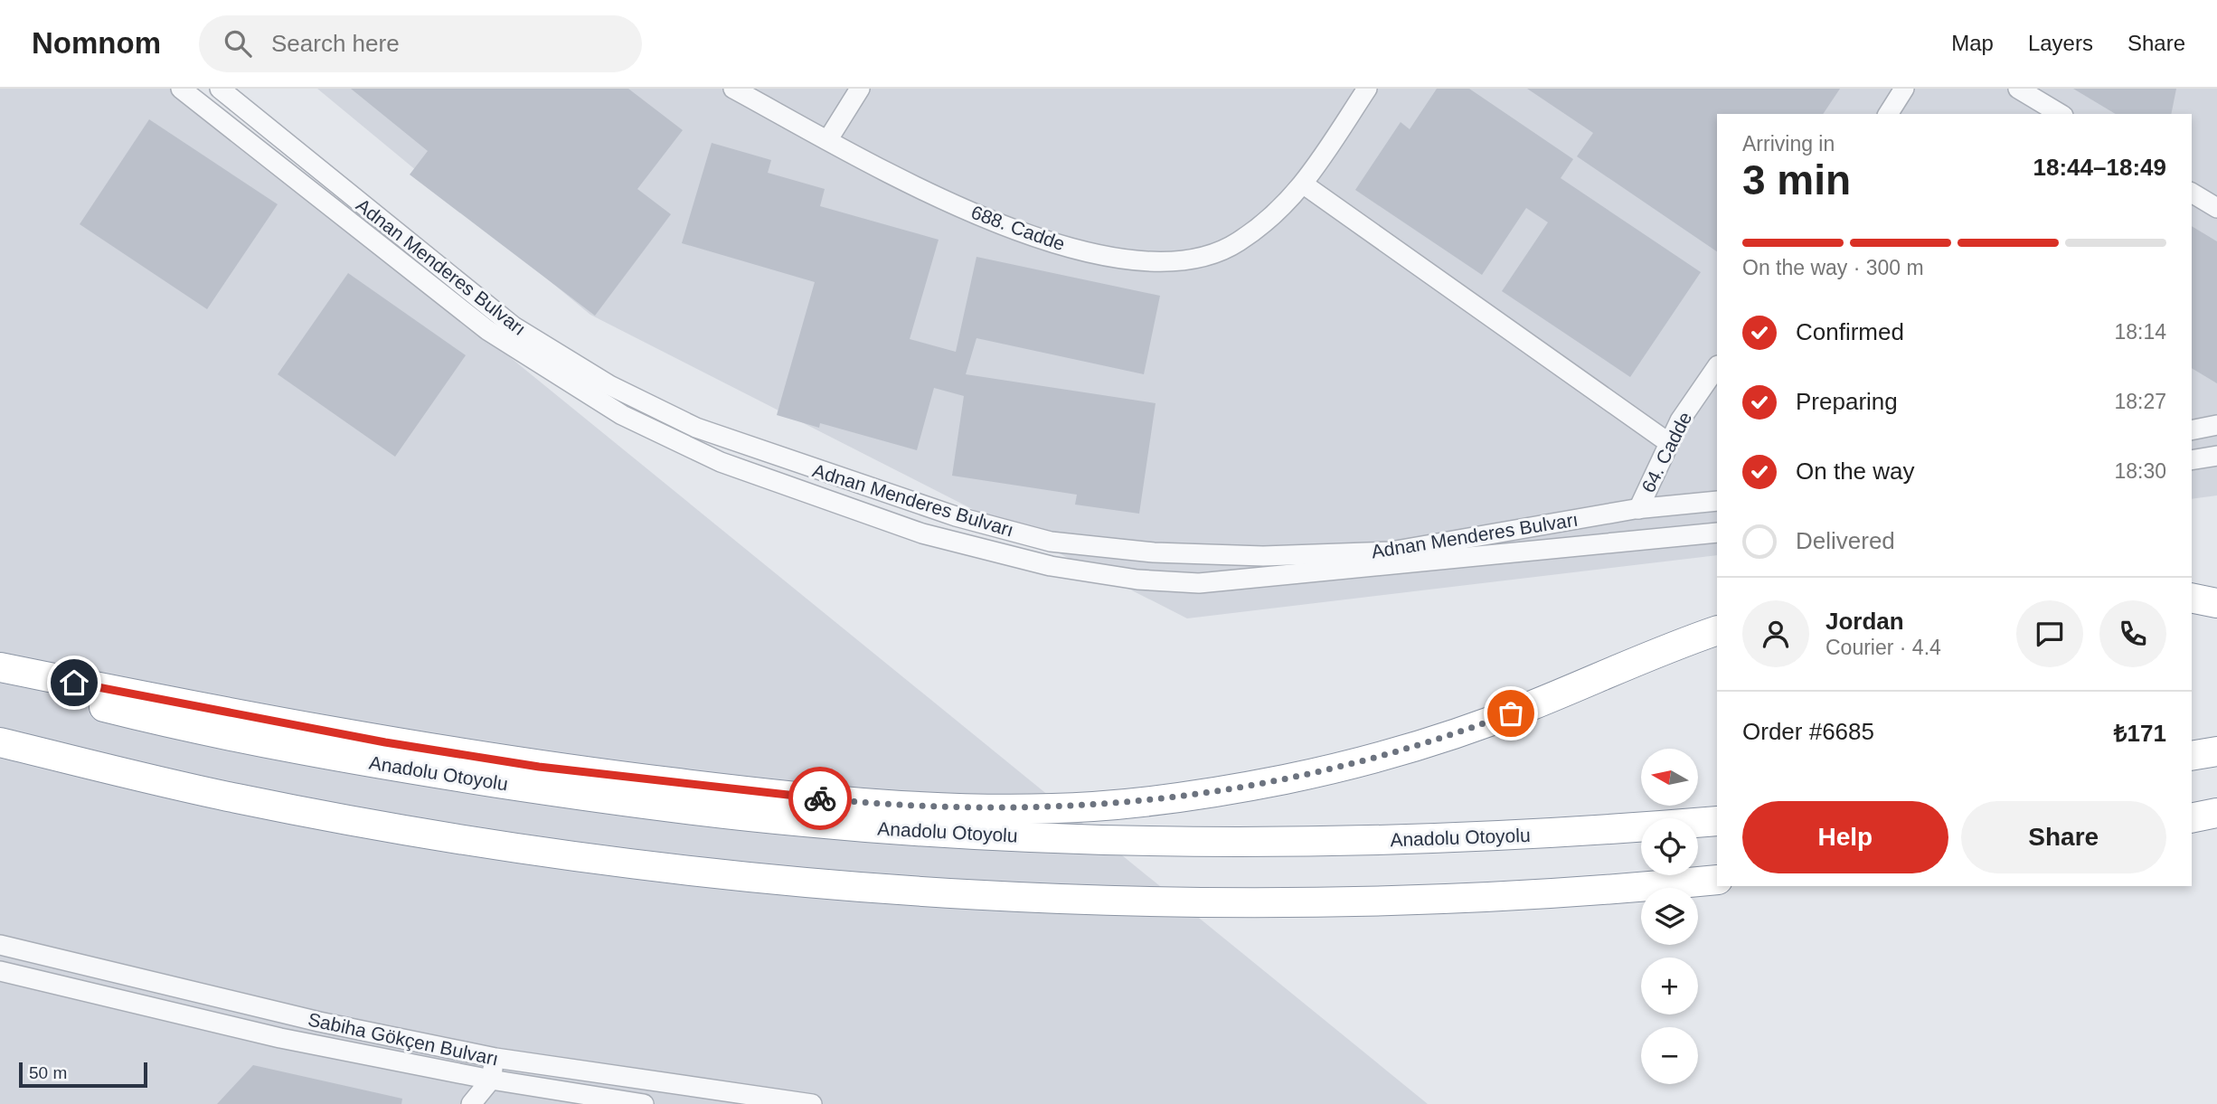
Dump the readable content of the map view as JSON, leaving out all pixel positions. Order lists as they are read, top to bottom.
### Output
{
  "streets": {
    "highway": ["Anadolu Otoyolu"],
    "street": [
      "688. Cadde",
      "Adnan Menderes Bulvarı",
      "64. Cadde",
      "Sabiha Gökçen Bulvarı"
    ]
  },
  "crossings": [
    ["Adnan Menderes Bulvarı", "64. Cadde"]
  ],
  "scale_bar": "50 m",
  "north": "left",
  "page": {
    "header": "Nomnom",
    "search": "Search here",
    "nav": ["Map", "Layers", "Share"],
    "heading": ["3 min", "Arriving in", "18:44–18:49"],
    "panel": [
      "Jordan",
      "Courier · 4.4",
      "Order #6685",
      "₺171"
    ],
    "bar": "On the way · 300 m",
    "list": [
      ["Confirmed", "18:14"],
      ["Preparing", "18:27"],
      ["On the way", "18:30"],
      "Delivered"
    ],
    "map_buttons": ["+", "−"],
    "buttons": ["Help", "Share"],
    "scale": "50 m"
  }
}
